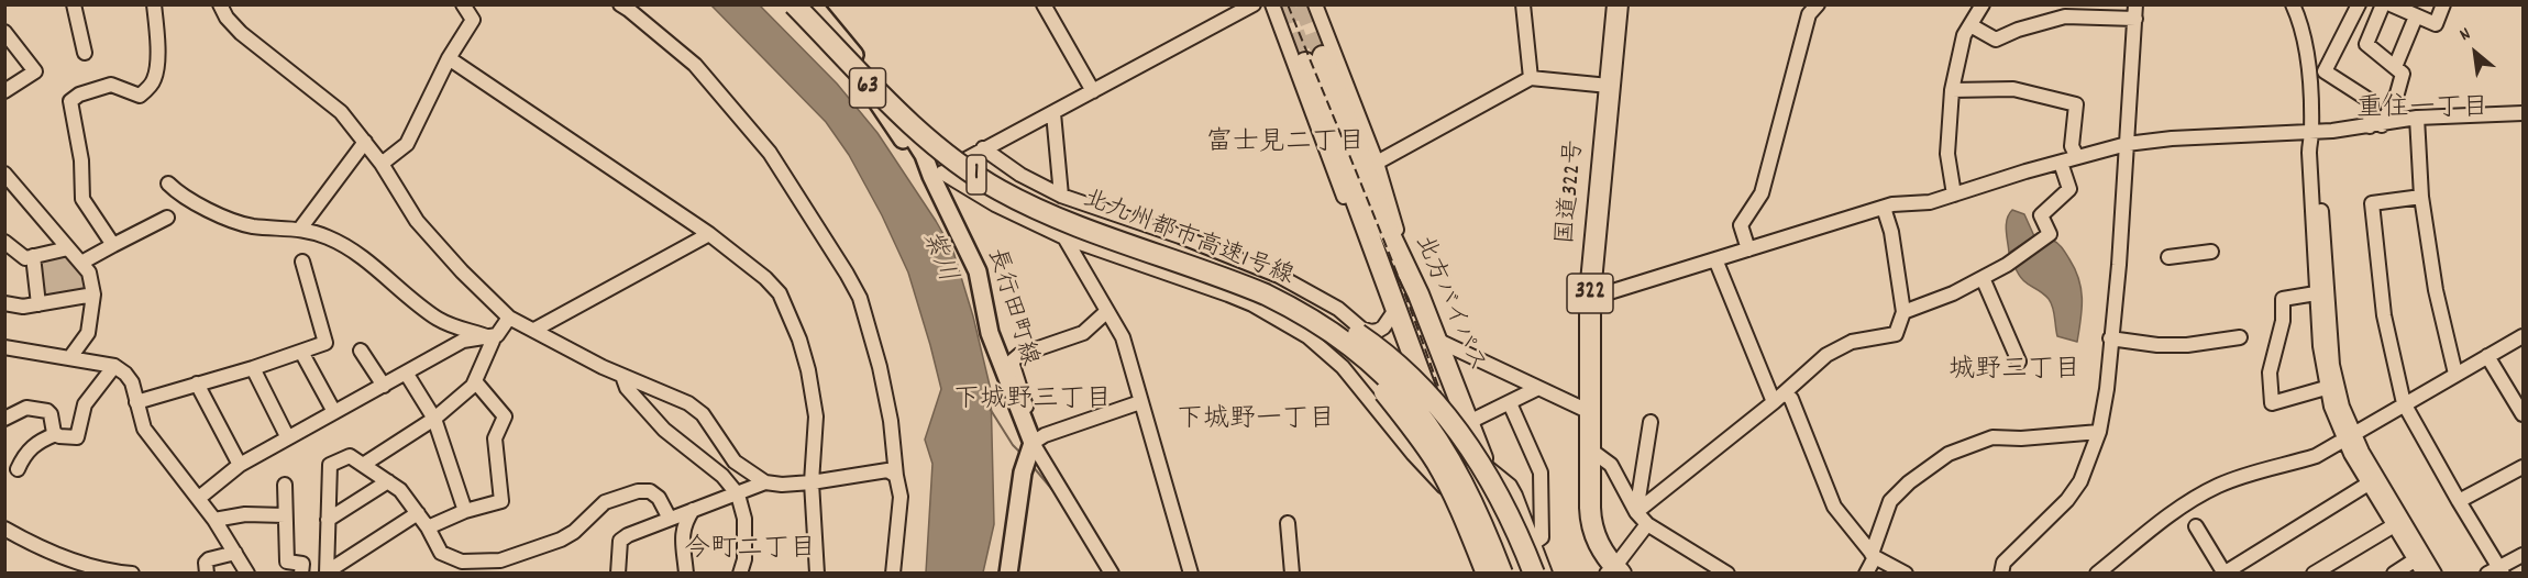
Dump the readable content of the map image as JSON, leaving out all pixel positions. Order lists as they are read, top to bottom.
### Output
{
  "streets": {
    "highway": [
      "1",
      "国道322号",
      "北九州都市高速1号線",
      "322",
      "北方バイパス"
    ],
    "main road": ["63", "長行田町線"]
  },
  "crossings": [
    ["北九州都市高速1号線", "長行田町線"]
  ],
  "districts": [
    "重住一丁目",
    "富士見二丁目",
    "城野三丁目",
    "下城野三丁目",
    "下城野一丁目",
    "今町二丁目"
  ],
  "water": ["紫川"],
  "north": "top left"
}
